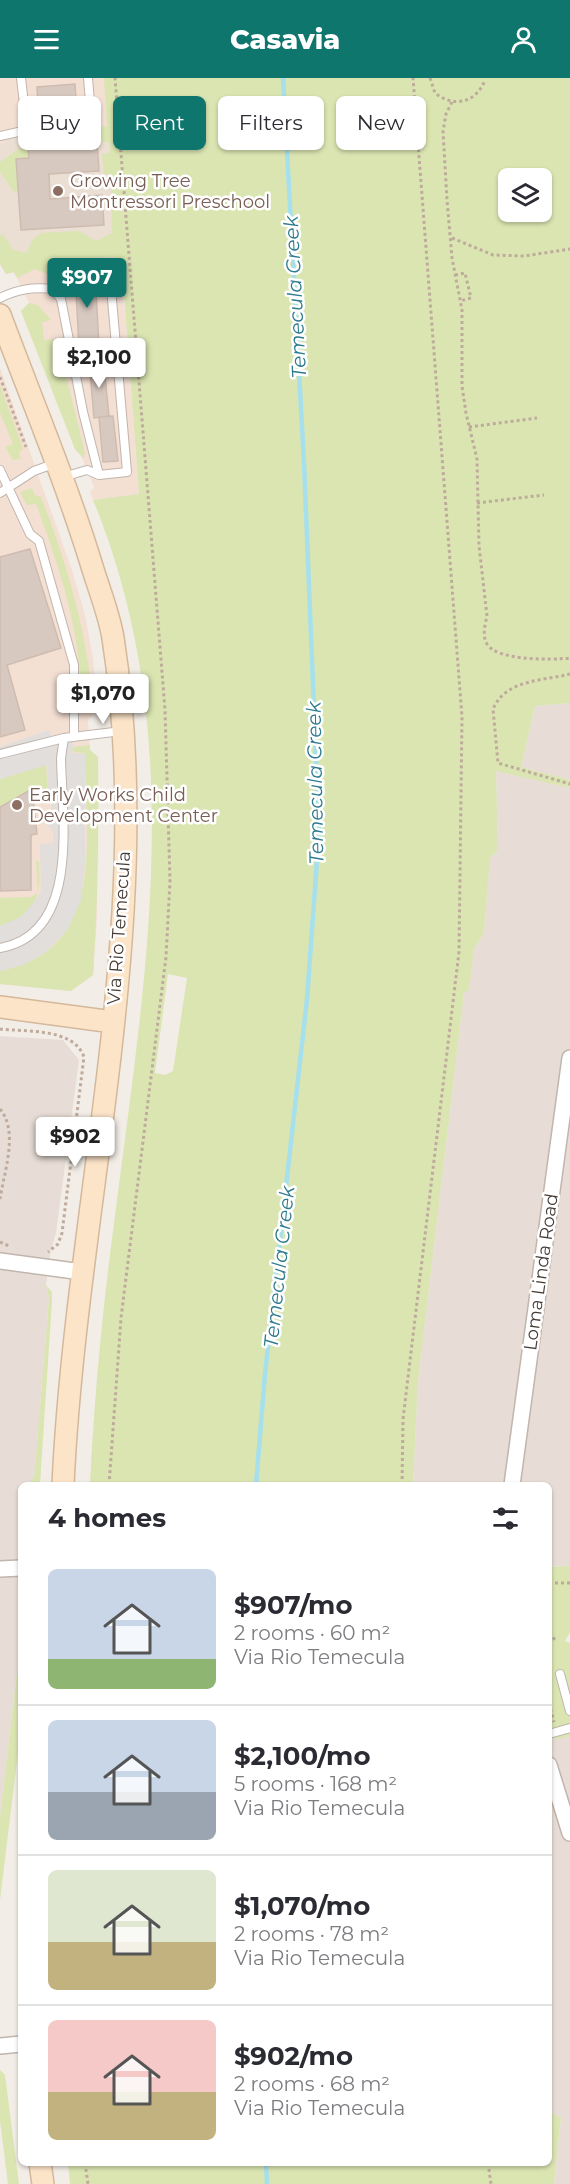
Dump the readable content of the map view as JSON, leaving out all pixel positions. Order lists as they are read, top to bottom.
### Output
{
  "streets": {
    "street": ["Via Rio Temecula", "Loma Linda Road"]
  },
  "water": ["Temecula Creek"],
  "places": ["Growing Tree Montressori Preschool", "Early Works Child Development Center"],
  "page": {
    "header": "Casavia",
    "chip": [
      "Buy",
      "Rent",
      "Filters",
      "New"
    ],
    "price": [
      "$907",
      "$2,100",
      "$1,070",
      "$902"
    ],
    "heading": "4 homes",
    "list": [
      {
        "name": "$907/mo",
        "note": "2 rooms · 60 m² · Via Rio Temecula"
      },
      {
        "name": "$2,100/mo",
        "note": "5 rooms · 168 m² · Via Rio Temecula"
      },
      {
        "name": "$1,070/mo",
        "note": "2 rooms · 78 m² · Via Rio Temecula"
      },
      {
        "name": "$902/mo",
        "note": "2 rooms · 68 m² · Via Rio Temecula"
      }
    ]
  }
}
